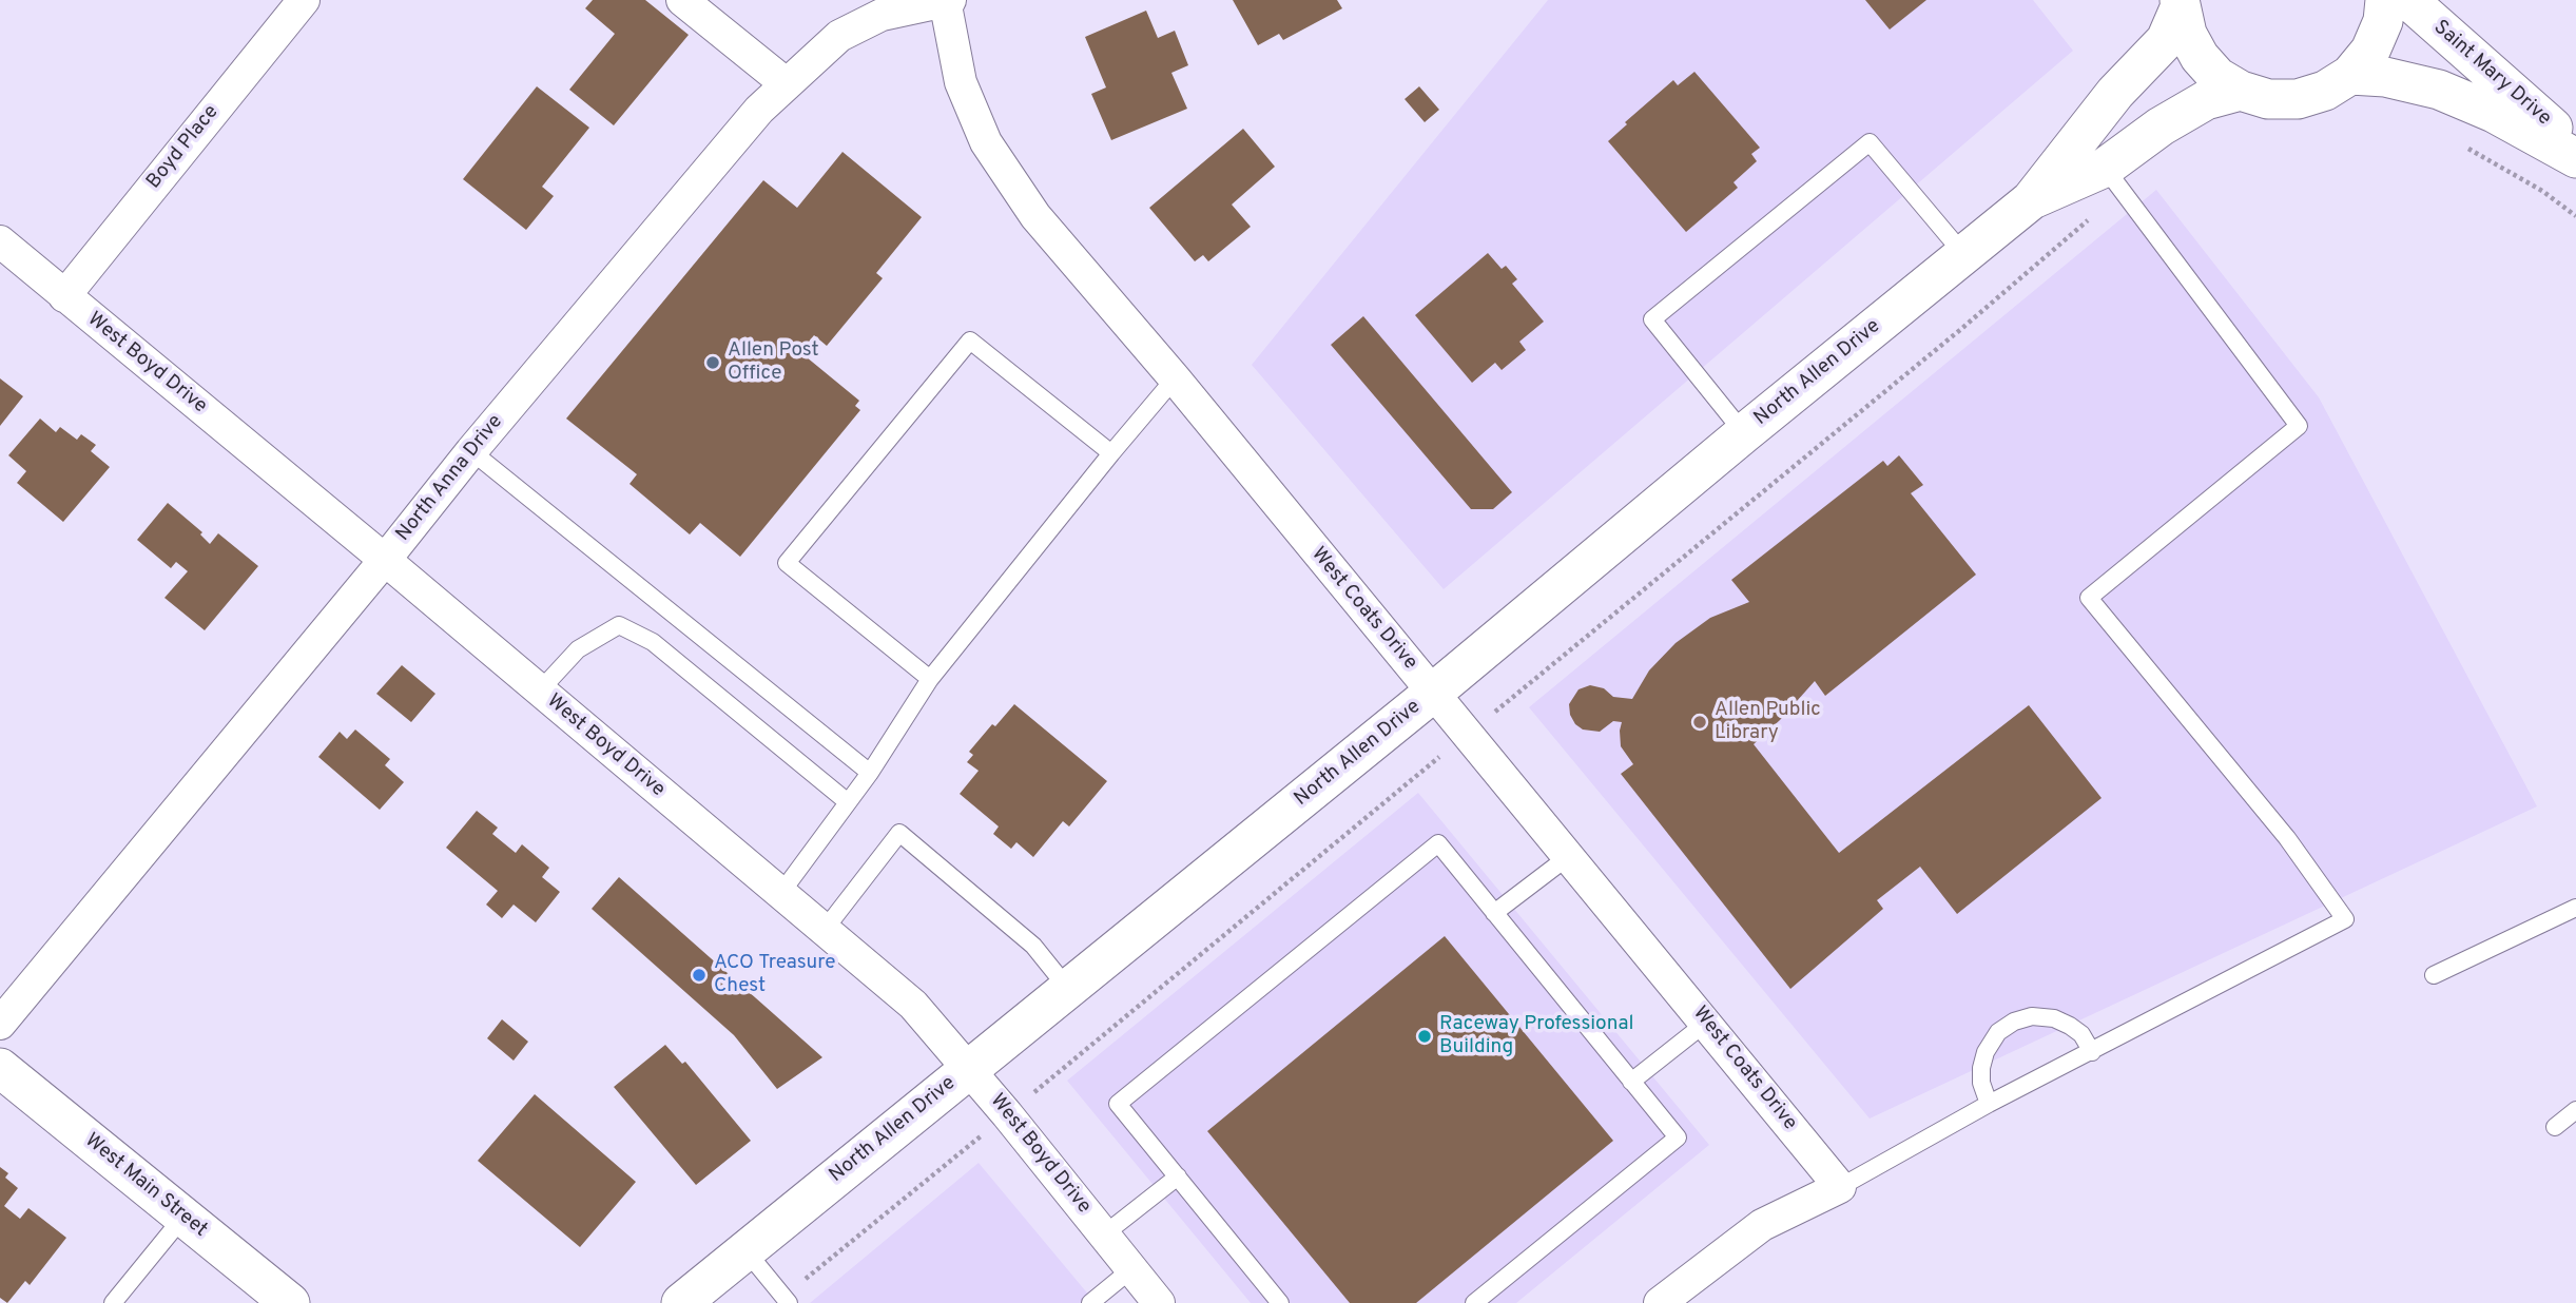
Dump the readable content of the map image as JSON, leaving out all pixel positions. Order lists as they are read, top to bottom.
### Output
{
  "streets": {
    "street": [
      "Saint Mary Drive",
      "Boyd Place",
      "West Boyd Drive",
      "North Allen Drive",
      "North Anna Drive",
      "West Coats Drive",
      "West Main Street"
    ]
  },
  "crossings": [
    ["Boyd Place", "West Boyd Drive"],
    ["West Boyd Drive", "North Allen Drive"],
    ["West Boyd Drive", "North Anna Drive"],
    ["North Allen Drive", "West Coats Drive"],
    ["North Anna Drive", "West Coats Drive"]
  ],
  "places": [
    "Allen Post Office",
    "Allen Public Library",
    "ACO Treasure Chest",
    "Raceway Professional Building"
  ]
}
